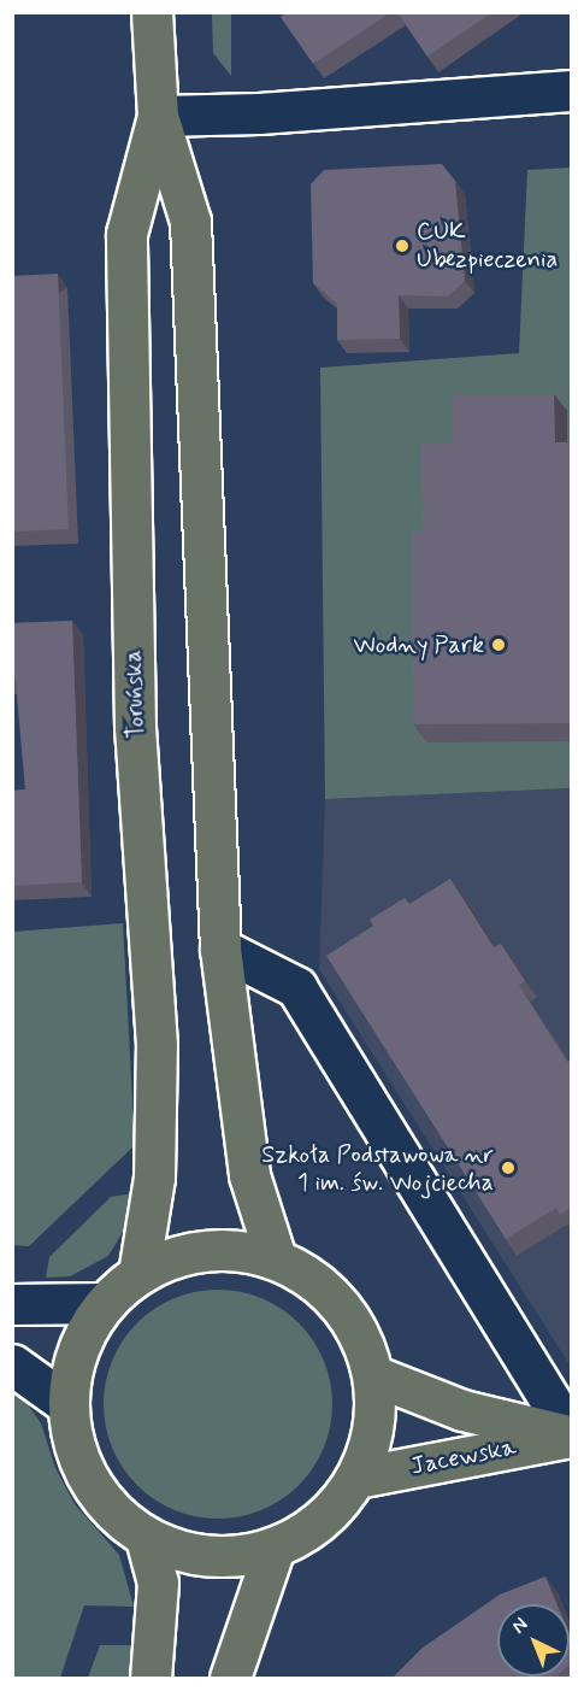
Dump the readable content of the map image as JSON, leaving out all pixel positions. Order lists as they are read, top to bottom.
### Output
{
  "streets": {
    "main road": ["Toruńska", "Jacewska"]
  },
  "places": ["CUK Ubezpieczenia", "Wodny Park", "Szkoła Podstawowa nr 1 im. św. Wojciecha"],
  "north": "top left"
}
